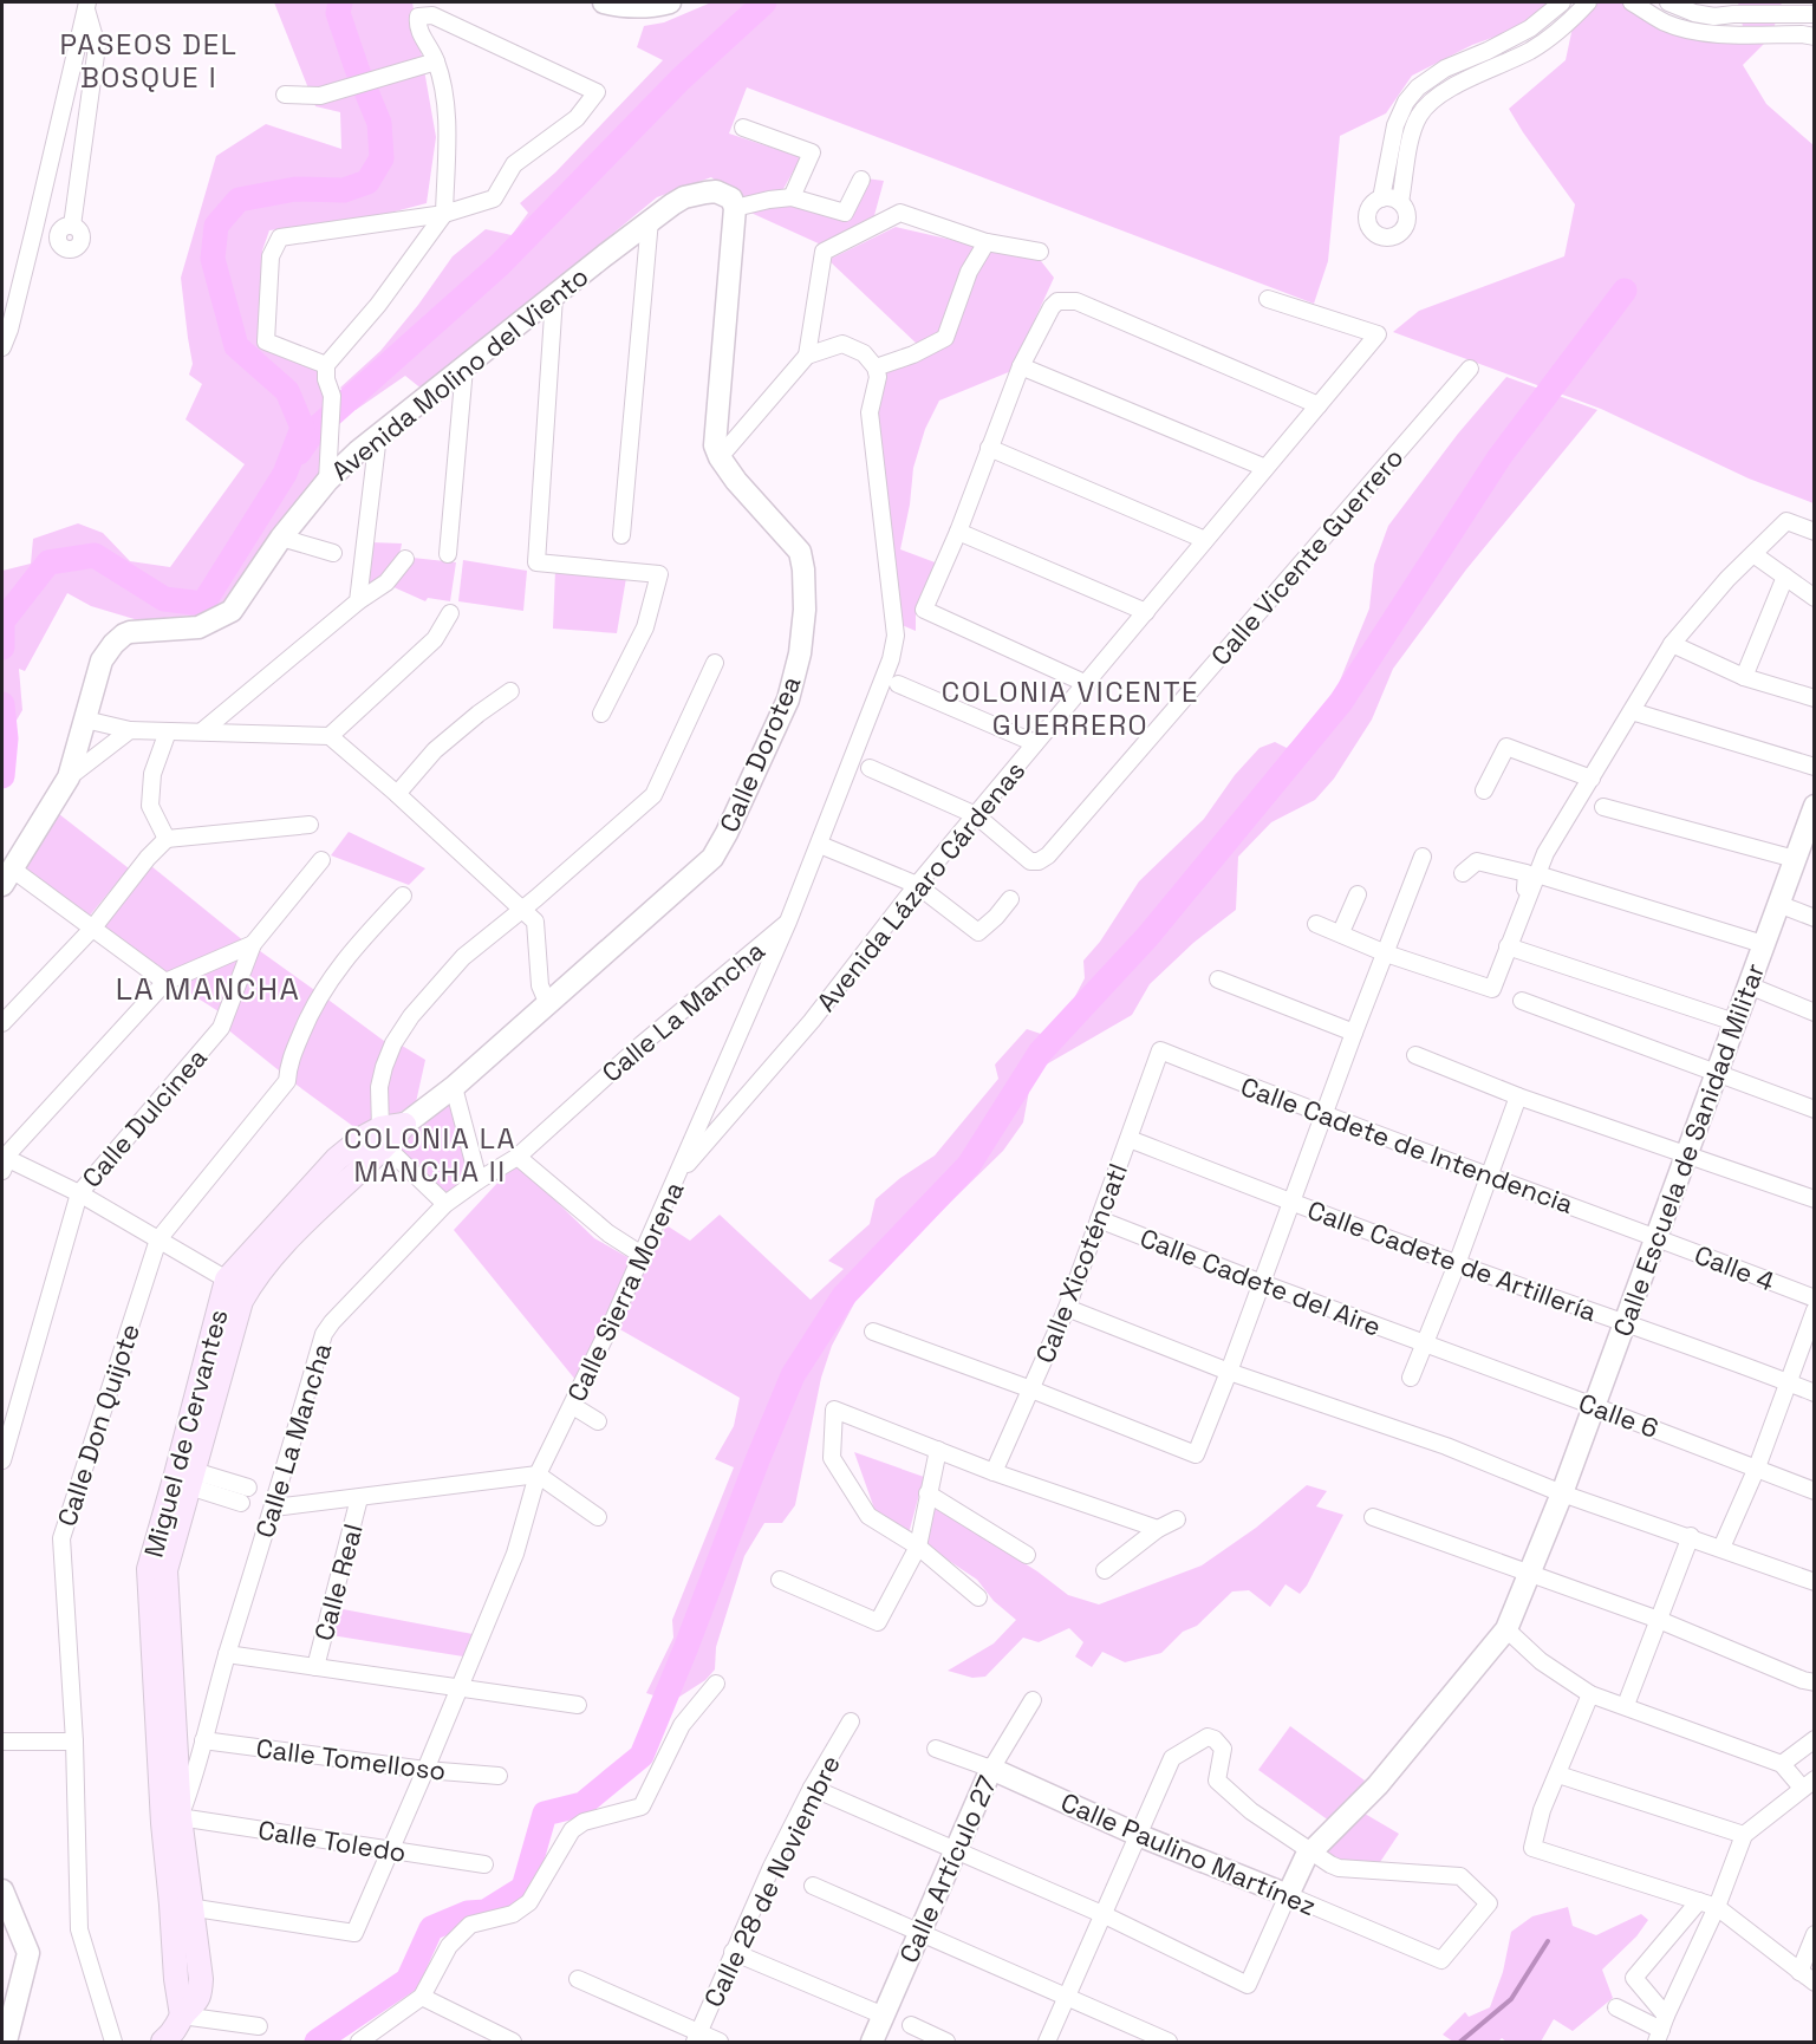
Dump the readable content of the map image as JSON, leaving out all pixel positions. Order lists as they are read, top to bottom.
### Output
{
  "streets": {
    "main road": ["Calle Dorotea", "Miguel de Cervantes"],
    "street": [
      "Avenida Molino del Viento",
      "Calle Vicente Guerrero",
      "Avenida Lázaro Cárdenas",
      "Calle La Mancha",
      "Calle Dulcinea",
      "Calle Cadete de Intendencia",
      "Calle Escuela de Sanidad Militar",
      "Calle Cadete de Artillería",
      "Calle Xicoténcatl",
      "Calle 4",
      "Calle Cadete del Aire",
      "Calle Sierra Morena",
      "Calle 6",
      "Calle Don Quijote",
      "Calle Real",
      "Calle Tomelloso",
      "Calle Toledo",
      "Calle Paulino Martínez",
      "Calle Artículo 27",
      "Calle 28 de Noviembre"
    ]
  },
  "crossings": [
    ["Calle Vicente Guerrero", "Avenida Lázaro Cárdenas"],
    ["Calle Dorotea", "Miguel de Cervantes"],
    ["Avenida Lázaro Cárdenas", "Calle Sierra Morena"],
    ["Calle La Mancha", "Calle Sierra Morena"],
    ["Calle La Mancha", "Calle Tomelloso"],
    ["Calle La Mancha", "Calle Toledo"],
    ["Calle Cadete de Intendencia", "Calle Escuela de Sanidad Militar"],
    ["Calle Cadete de Intendencia", "Calle Xicoténcatl"],
    ["Calle Cadete de Intendencia", "Calle 4"],
    ["Calle Escuela de Sanidad Militar", "Calle Cadete de Artillería"],
    ["Calle Escuela de Sanidad Militar", "Calle 4"],
    ["Calle Escuela de Sanidad Militar", "Calle 6"],
    ["Calle Escuela de Sanidad Militar", "Calle Paulino Martínez"],
    ["Calle Cadete de Artillería", "Calle Xicoténcatl"],
    ["Calle Xicoténcatl", "Calle Cadete del Aire"],
    ["Calle Cadete del Aire", "Calle 6"],
    ["Calle Sierra Morena", "Miguel de Cervantes"],
    ["Calle Sierra Morena", "Calle Tomelloso"],
    ["Calle Sierra Morena", "Calle Toledo"],
    ["Calle Paulino Martínez", "Calle Artículo 27"]
  ],
  "districts": [
    "PASEOS DEL BOSQUE I",
    "COLONIA VICENTE GUERRERO",
    "LA MANCHA",
    "COLONIA LA MANCHA II"
  ]
}
